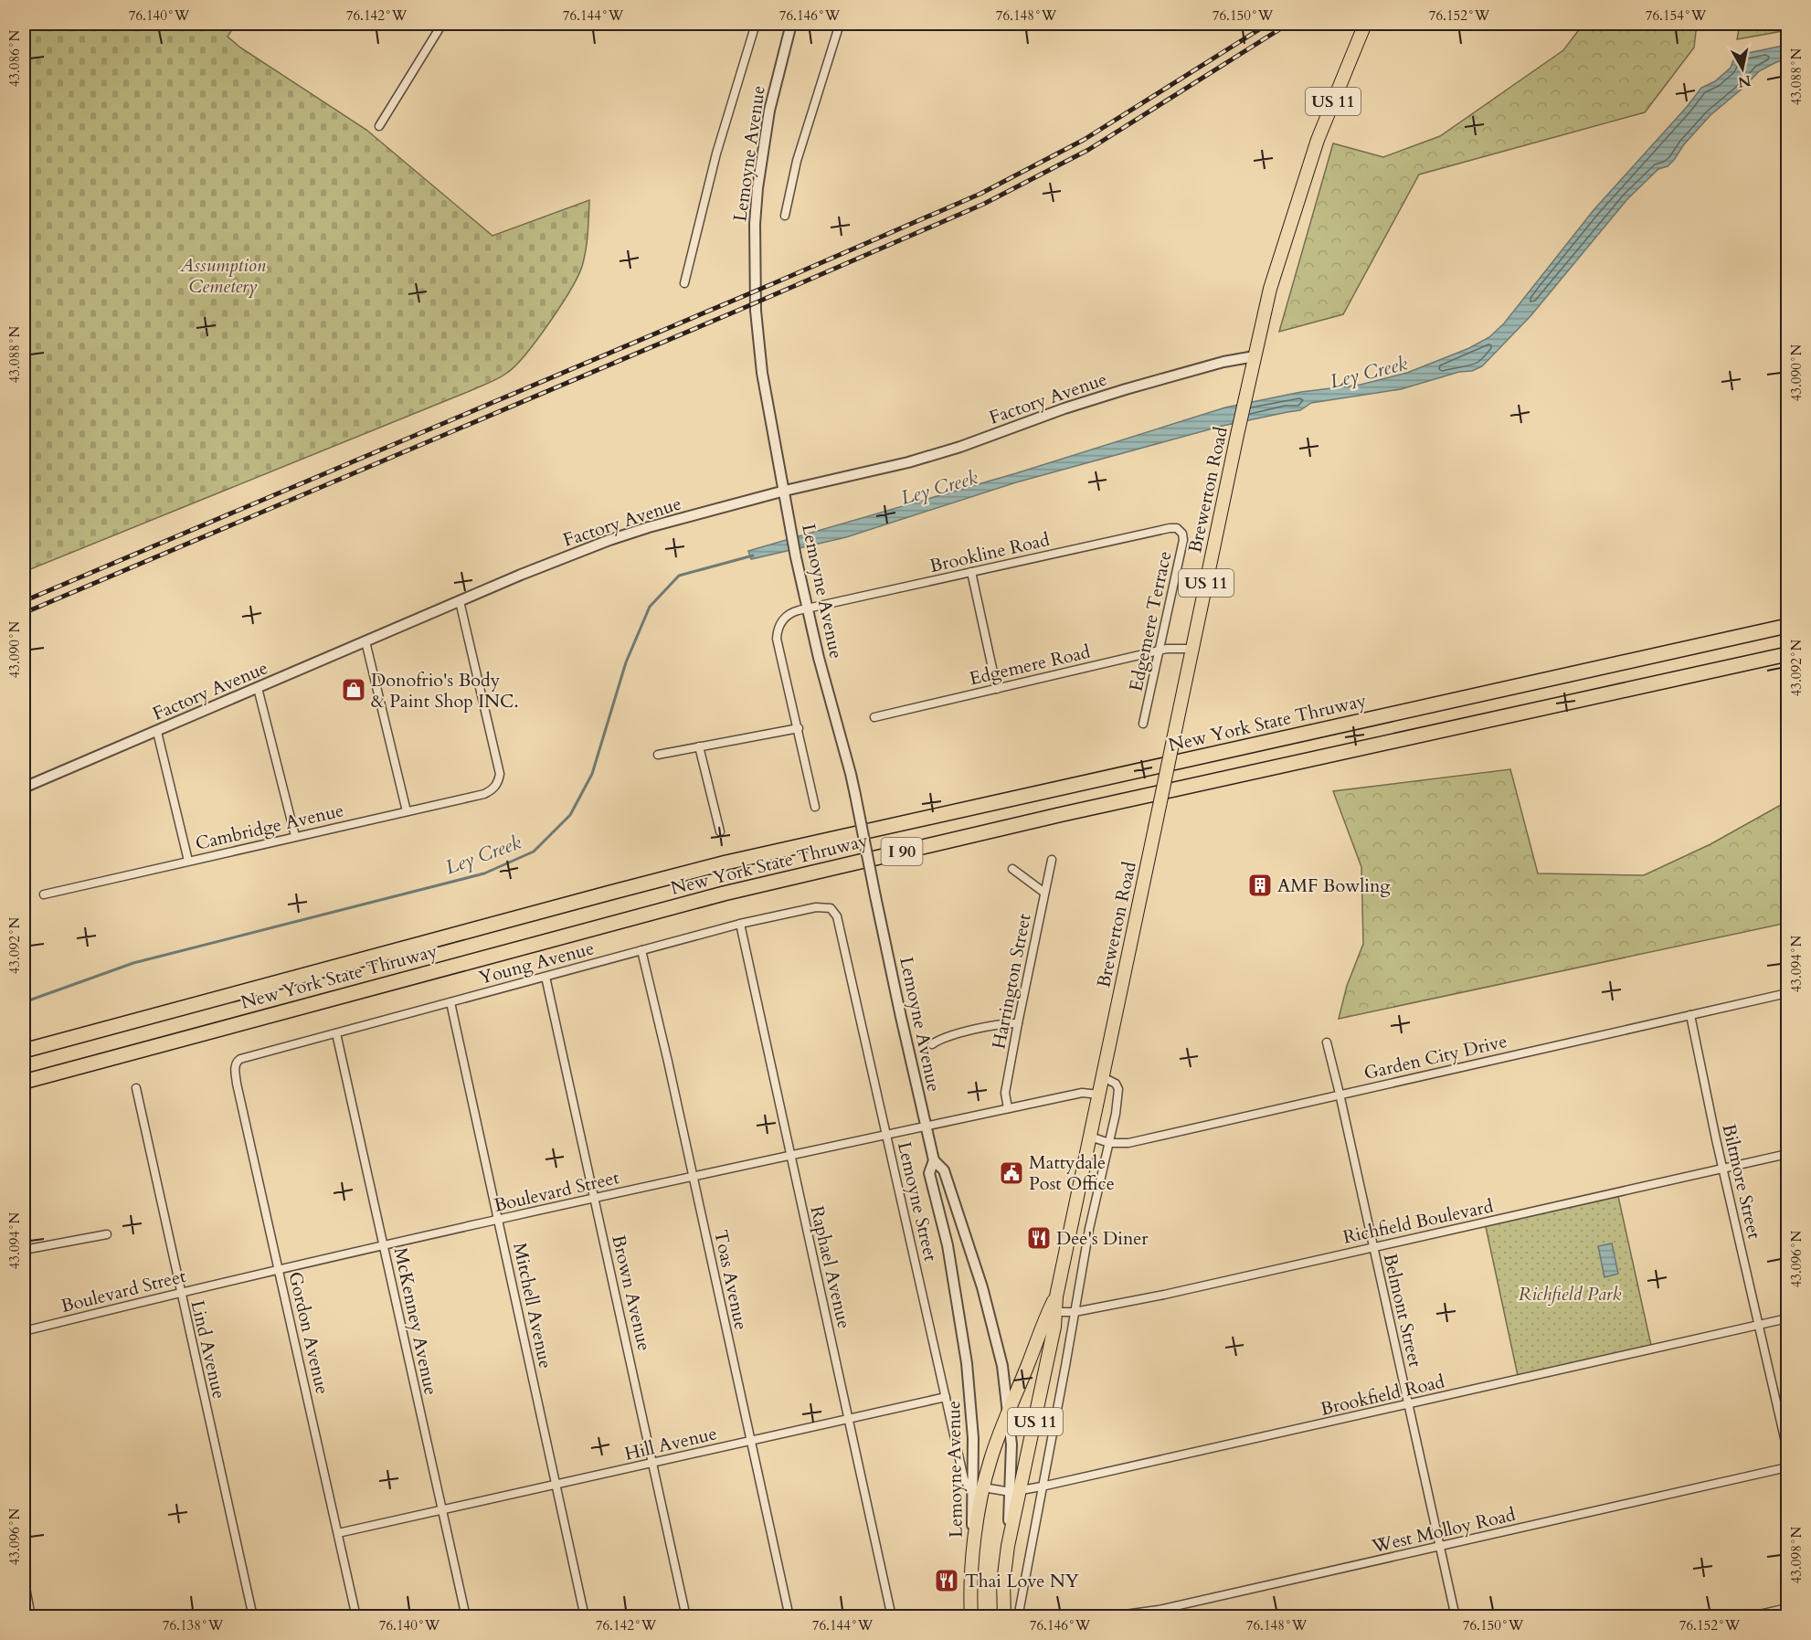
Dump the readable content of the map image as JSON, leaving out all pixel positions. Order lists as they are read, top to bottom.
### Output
{
  "streets": {
    "highway": ["New York State Thruway", "I 90"],
    "main road": ["US 11", "Brewerton Road"],
    "street": [
      "Lemoyne Avenue",
      "Factory Avenue",
      "Brookline Road",
      "Edgemere Terrace",
      "Edgemere Road",
      "Cambridge Avenue",
      "Young Avenue",
      "Harrington Street",
      "Garden City Drive",
      "Biltmore Street",
      "Boulevard Street",
      "Lemoyne Street",
      "Richfield Boulevard",
      "Raphael Avenue",
      "Toas Avenue",
      "Brown Avenue",
      "Mitchell Avenue",
      "Belmont Street",
      "McKenney Avenue",
      "Gordon Avenue",
      "Lind Avenue",
      "Brookfield Road",
      "Hill Avenue",
      "West Molloy Road"
    ]
  },
  "crossings": [
    ["Lemoyne Avenue", "Factory Avenue"],
    ["Lemoyne Avenue", "Brewerton Road"],
    ["Lemoyne Avenue", "Brookline Road"],
    ["Lemoyne Avenue", "Boulevard Street"],
    ["Lemoyne Avenue", "Lemoyne Street"],
    ["Lemoyne Avenue", "Brookfield Road"],
    ["Factory Avenue", "Brewerton Road"],
    ["Factory Avenue", "Cambridge Avenue"],
    ["Brewerton Road", "Edgemere Road"],
    ["Brewerton Road", "Garden City Drive"],
    ["Brewerton Road", "Boulevard Street"],
    ["Brewerton Road", "Lemoyne Street"],
    ["Brewerton Road", "Richfield Boulevard"],
    ["Brewerton Road", "Brookfield Road"],
    ["Brookline Road", "Edgemere Terrace"],
    ["Edgemere Terrace", "Edgemere Road"],
    ["Young Avenue", "Lemoyne Street"],
    ["Young Avenue", "Raphael Avenue"],
    ["Young Avenue", "Toas Avenue"],
    ["Young Avenue", "Brown Avenue"],
    ["Young Avenue", "Mitchell Avenue"],
    ["Young Avenue", "McKenney Avenue"],
    ["Young Avenue", "Gordon Avenue"],
    ["Harrington Street", "Boulevard Street"],
    ["Garden City Drive", "Biltmore Street"],
    ["Garden City Drive", "Belmont Street"],
    ["Biltmore Street", "Richfield Boulevard"],
    ["Biltmore Street", "Brookfield Road"],
    ["Boulevard Street", "Lemoyne Street"],
    ["Boulevard Street", "Raphael Avenue"],
    ["Boulevard Street", "Toas Avenue"],
    ["Boulevard Street", "Brown Avenue"],
    ["Boulevard Street", "Mitchell Avenue"],
    ["Boulevard Street", "McKenney Avenue"],
    ["Boulevard Street", "Gordon Avenue"],
    ["Boulevard Street", "Lind Avenue"],
    ["Lemoyne Street", "Brookfield Road"],
    ["Lemoyne Street", "Hill Avenue"],
    ["Richfield Boulevard", "Belmont Street"],
    ["Raphael Avenue", "Hill Avenue"],
    ["Toas Avenue", "Hill Avenue"],
    ["Brown Avenue", "Hill Avenue"],
    ["Mitchell Avenue", "Hill Avenue"],
    ["Belmont Street", "Brookfield Road"],
    ["Belmont Street", "West Molloy Road"],
    ["McKenney Avenue", "Hill Avenue"],
    ["Gordon Avenue", "Hill Avenue"]
  ],
  "water": ["Ley Creek"],
  "parks": ["Assumption Cemetery", "Richfield Park"],
  "places": {
    "shop": ["Donofrio's Body & Paint Shop INC."],
    "building": ["AMF Bowling"],
    "public building": ["Mattydale Post Office"],
    "restaurant": ["Dee's Diner", "Thai Love NY"]
  },
  "north": "bottom",
  "coordinates": [
    "76.140°W",
    "76.142°W",
    "76.144°W",
    "76.146°W",
    "76.148°W",
    "76.150°W",
    "76.152°W",
    "76.154°W",
    "43.086°N",
    "43.088°N",
    "43.090°N",
    "43.092°N",
    "43.094°N",
    "43.096°N",
    "43.098°N",
    "76.138°W"
  ]
}
